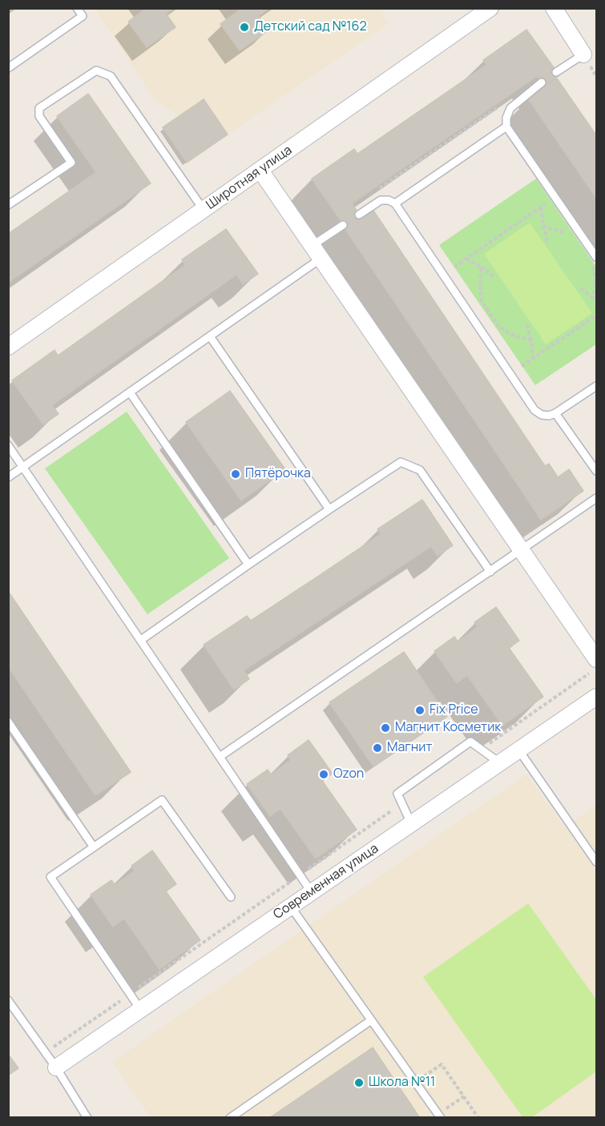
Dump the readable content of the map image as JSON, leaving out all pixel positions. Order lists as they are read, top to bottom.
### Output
{
  "streets": {
    "street": ["Широтная улица", "Современная улица"]
  },
  "places": [
    "Детский сад №162",
    "Пятёрочка",
    "Fix Price",
    "Магнит Косметик",
    "Магнит",
    "Ozon",
    "Школа №11"
  ]
}
